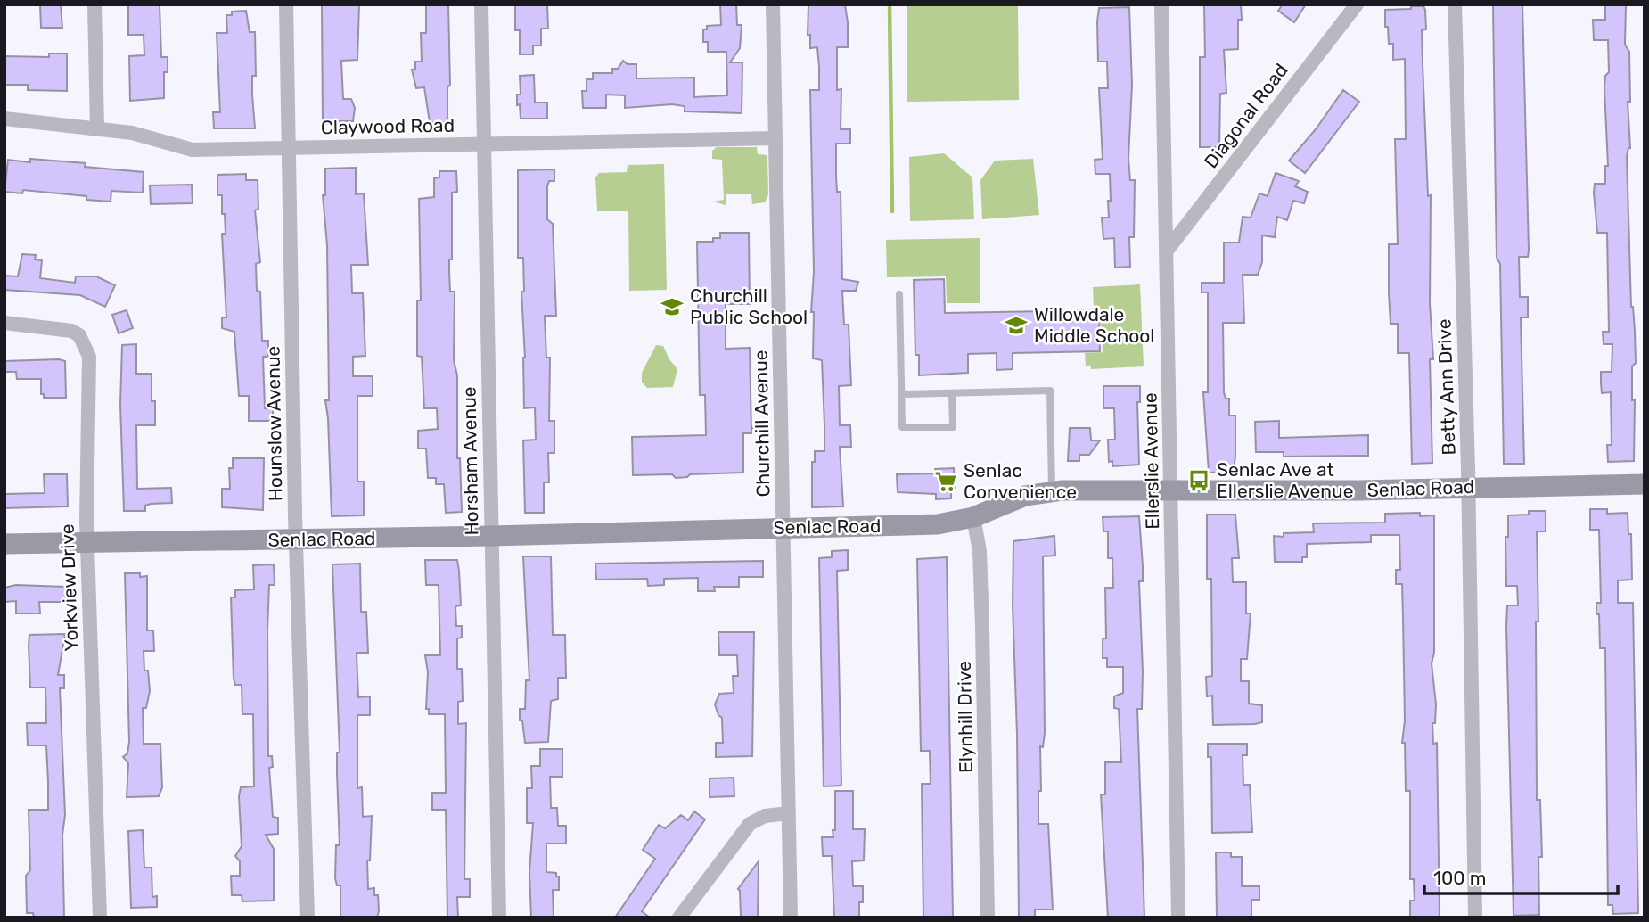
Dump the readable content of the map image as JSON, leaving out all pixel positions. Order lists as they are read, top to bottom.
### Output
{
  "streets": {
    "street": [
      "Diagonal Road",
      "Claywood Road",
      "Betty Ann Drive",
      "Hounslow Avenue",
      "Churchill Avenue",
      "Horsham Avenue",
      "Ellerslie Avenue",
      "Senlac Road",
      "Yorkview Drive",
      "Elynhill Drive"
    ]
  },
  "crossings": [
    ["Diagonal Road", "Ellerslie Avenue"],
    ["Claywood Road", "Hounslow Avenue"],
    ["Claywood Road", "Churchill Avenue"],
    ["Claywood Road", "Horsham Avenue"],
    ["Betty Ann Drive", "Senlac Road"],
    ["Hounslow Avenue", "Senlac Road"],
    ["Churchill Avenue", "Senlac Road"],
    ["Horsham Avenue", "Senlac Road"],
    ["Ellerslie Avenue", "Senlac Road"],
    ["Senlac Road", "Yorkview Drive"],
    ["Senlac Road", "Elynhill Drive"]
  ],
  "places": {
    "school or university": ["Churchill Public School", "Willowdale Middle School"],
    "bus stop": ["Senlac Ave at Ellerslie Avenue"],
    "supermarket": ["Senlac Convenience"]
  },
  "scale_bar": "100 m"
}
